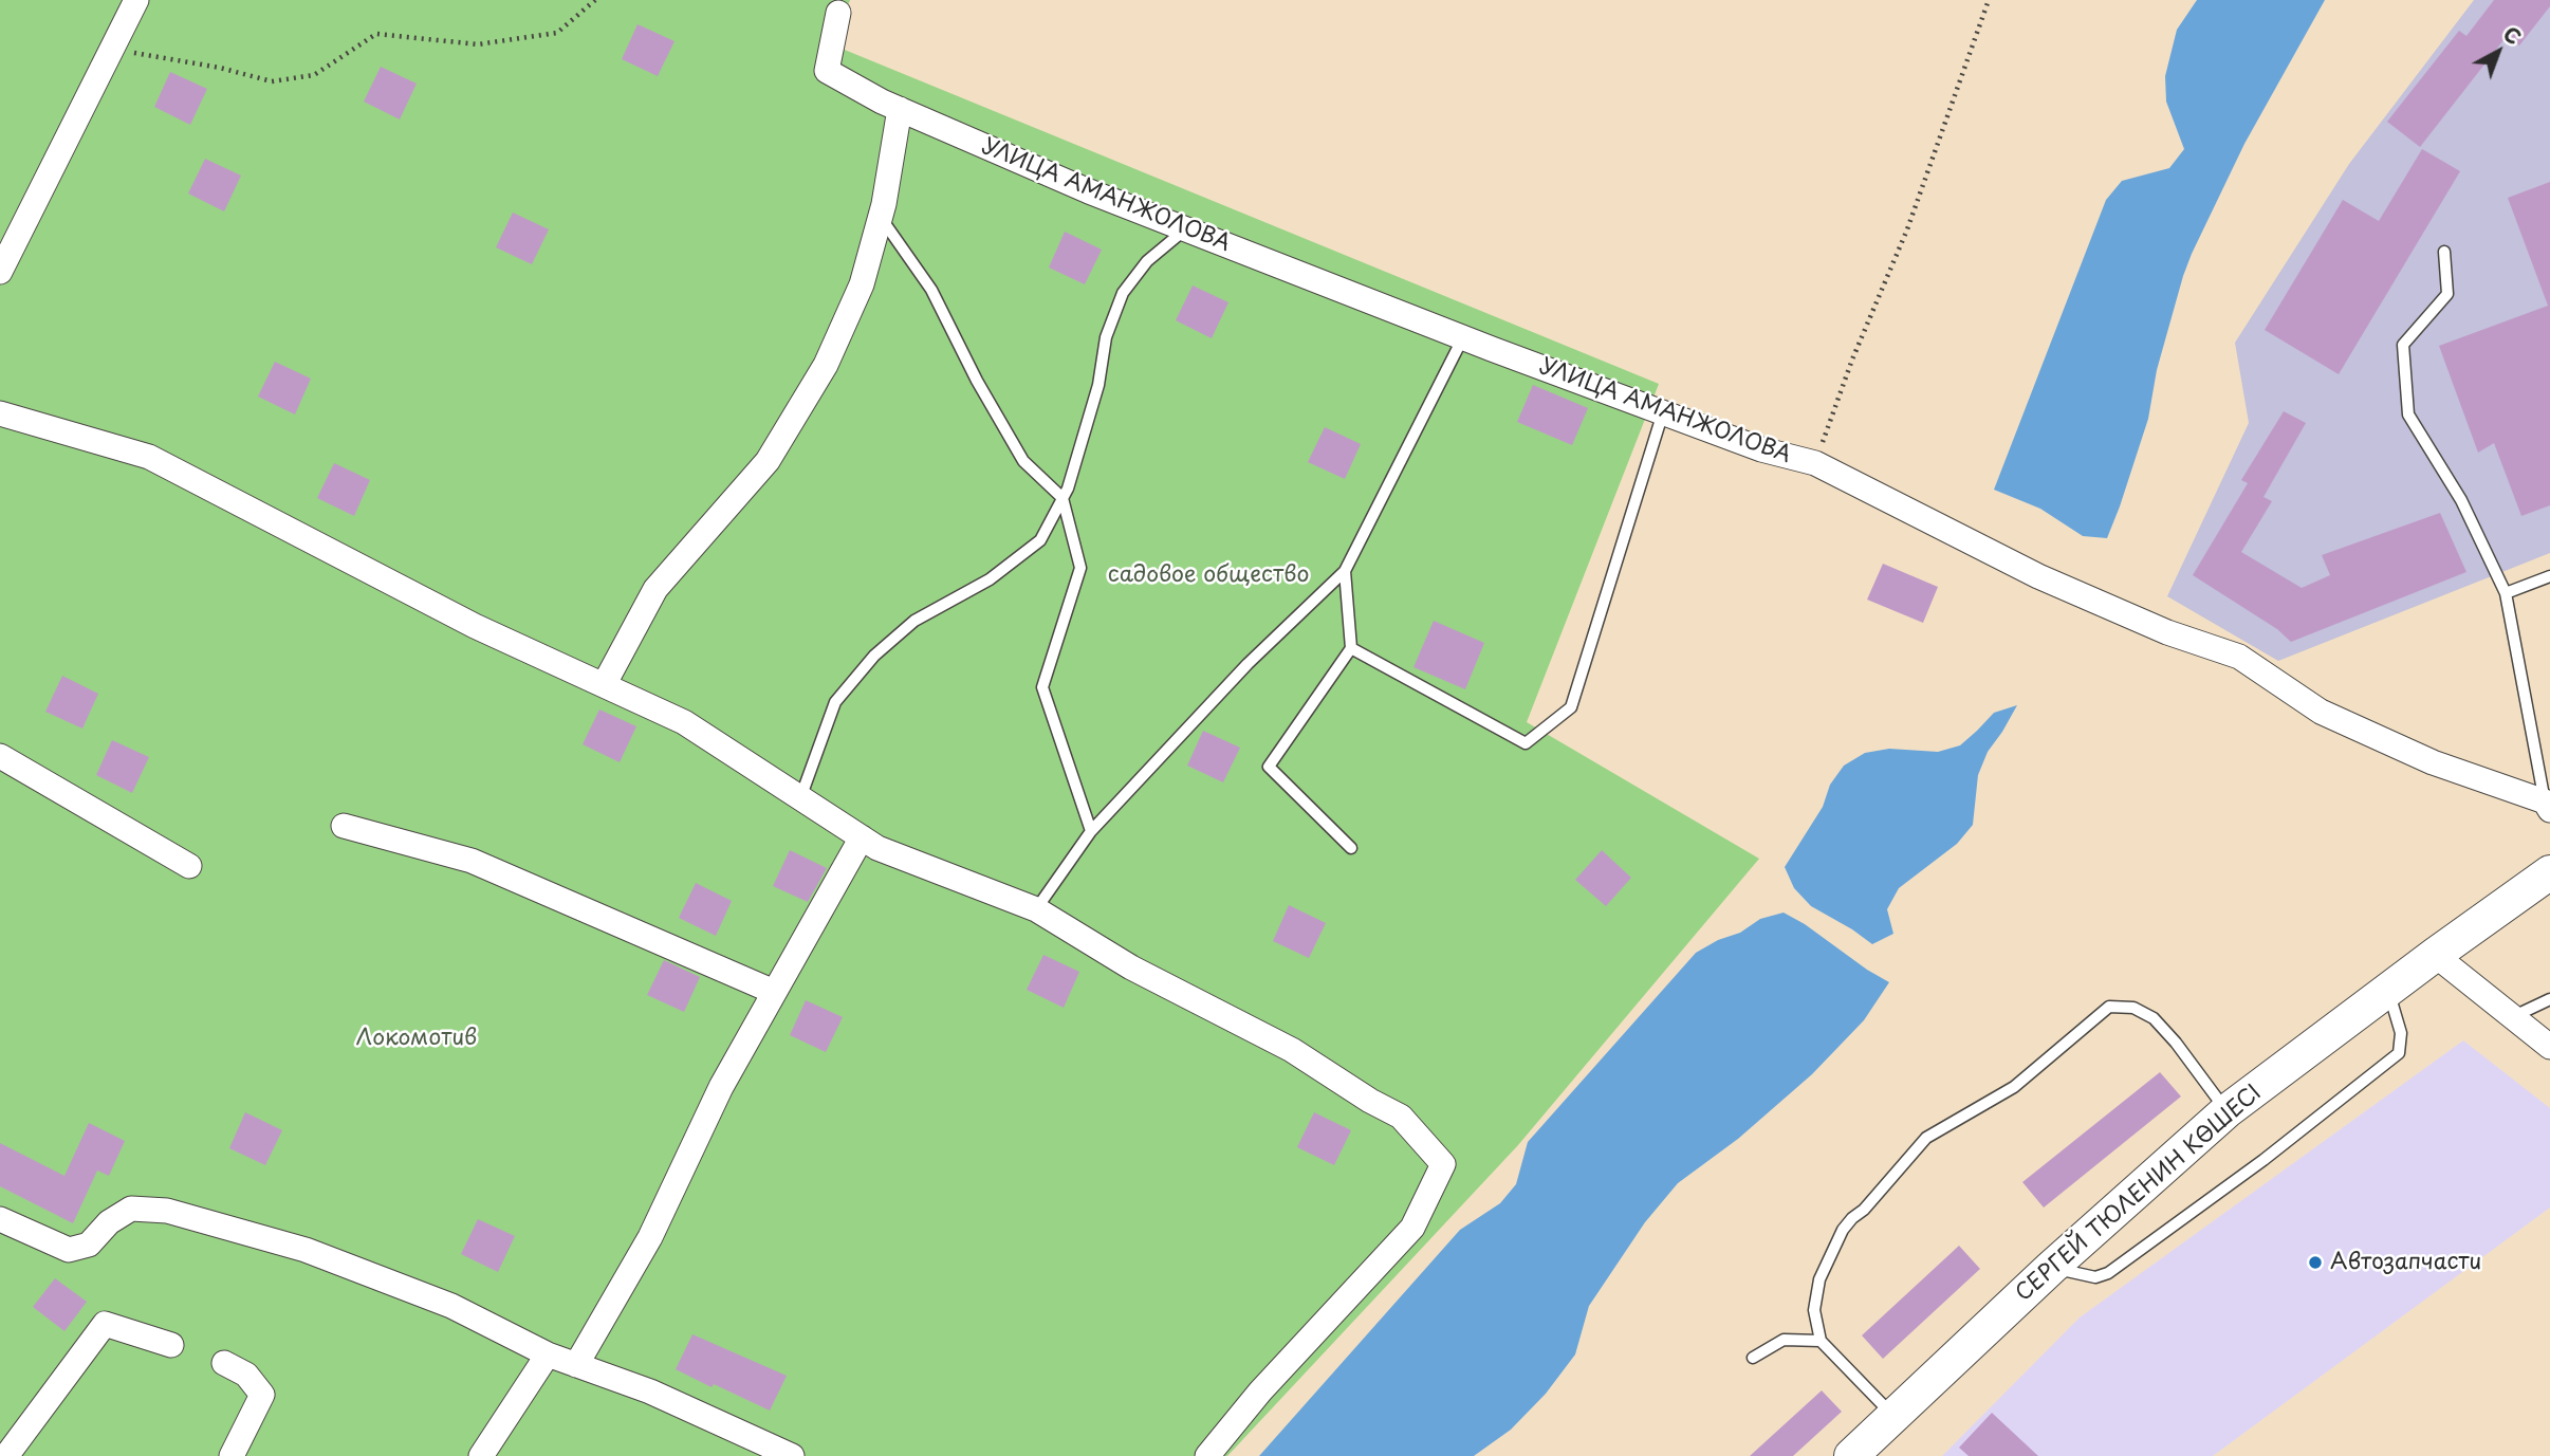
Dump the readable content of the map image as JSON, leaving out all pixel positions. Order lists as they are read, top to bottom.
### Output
{
  "streets": {
    "main road": ["СЕРГЕЙ ТЮЛЕНИН КӨШЕСІ"],
    "street": ["УЛИЦА АМАНЖОЛОВА"]
  },
  "parks": ["садовое общество", "Локомотив"],
  "places": ["Автозапчасти"],
  "north": "top right"
}
